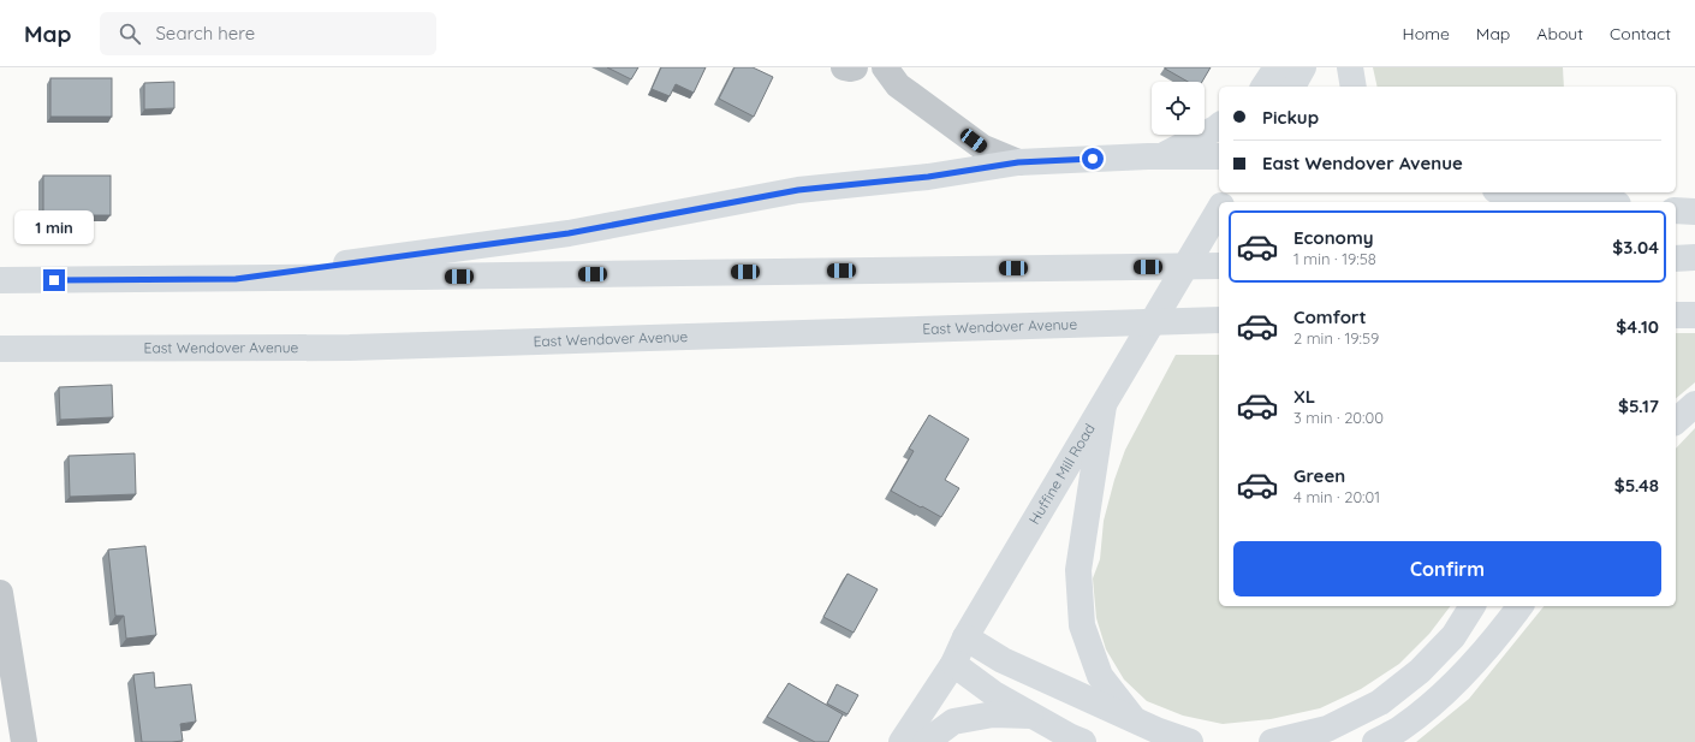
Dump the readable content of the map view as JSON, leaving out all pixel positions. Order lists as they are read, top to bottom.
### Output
{
  "streets": {
    "main road": ["East Wendover Avenue", "Huffine Mill Road"]
  },
  "page": {
    "header": "Map",
    "search": "Search here",
    "nav": [
      "Home",
      "Map",
      "About",
      "Contact"
    ],
    "banner": ["Pickup", "East Wendover Avenue"],
    "bubble": "1 min",
    "list": [
      {
        "name": "Economy",
        "note": "1 min · 19:58",
        "value": "$3.04"
      },
      {
        "name": "Comfort",
        "note": "2 min · 19:59",
        "value": "$4.10"
      },
      {
        "name": "XL",
        "note": "3 min · 20:00",
        "value": "$5.17"
      },
      {
        "name": "Green",
        "note": "4 min · 20:01",
        "value": "$5.48"
      }
    ],
    "buttons": "Confirm"
  }
}
